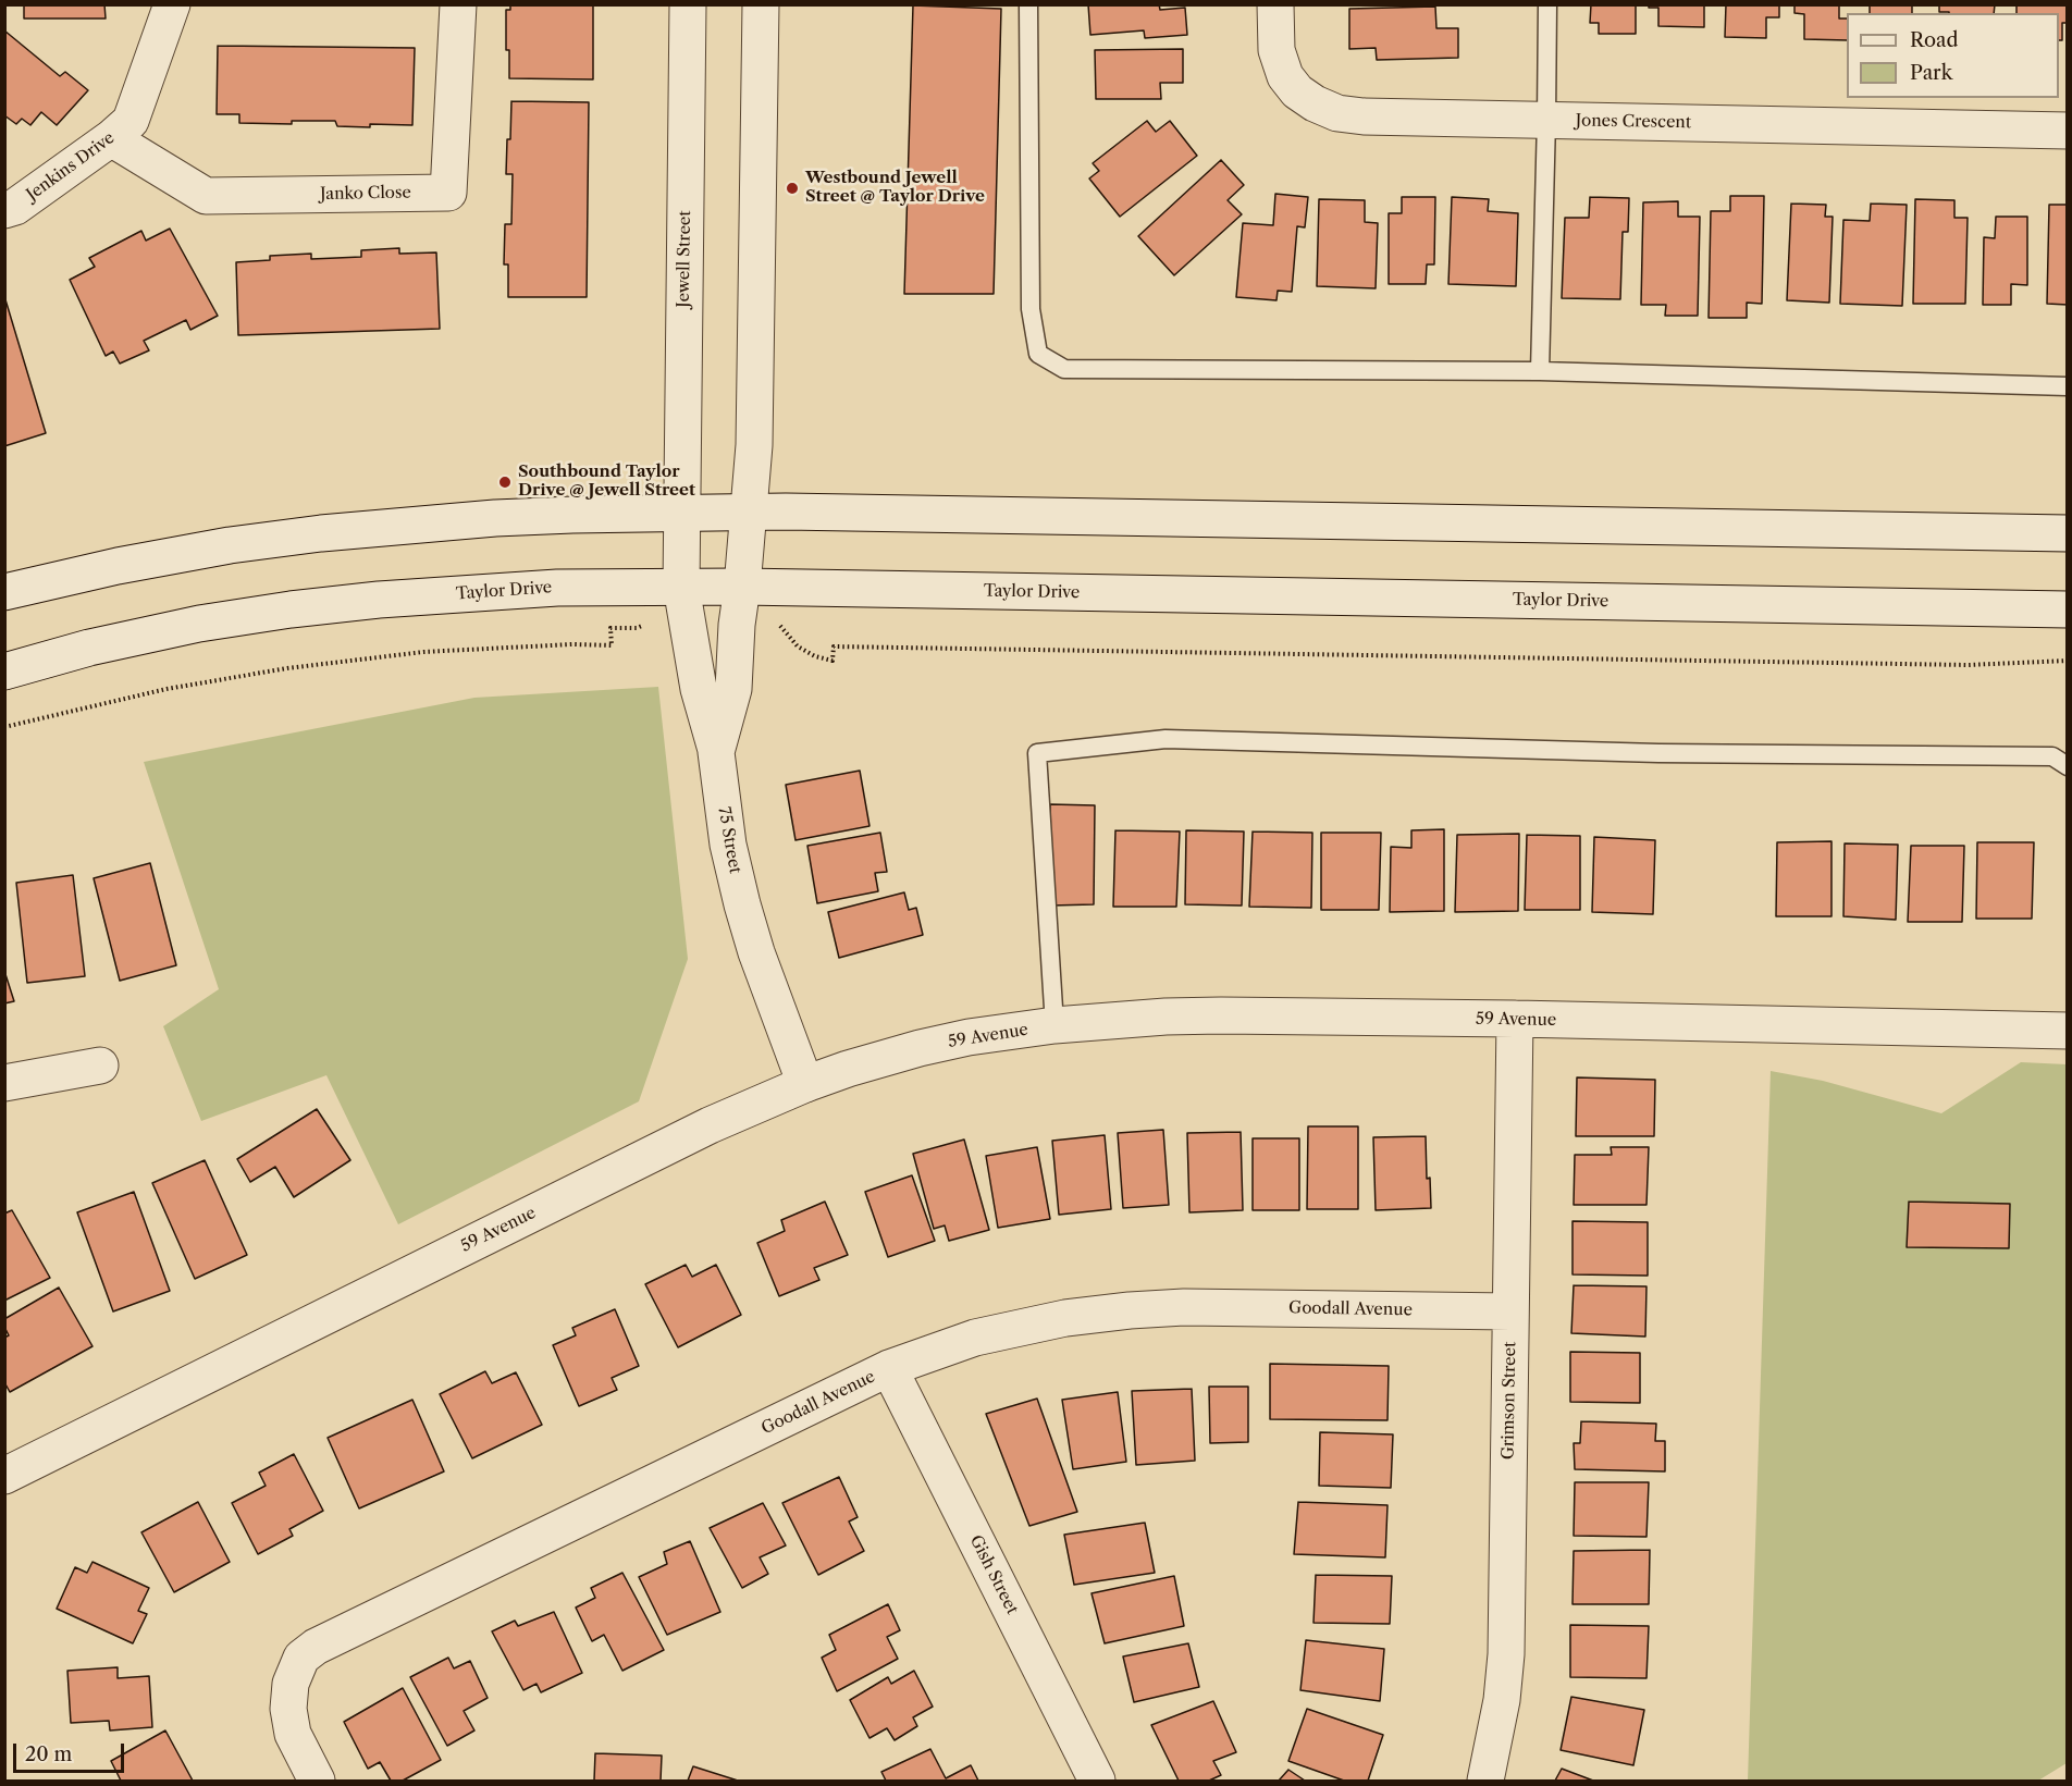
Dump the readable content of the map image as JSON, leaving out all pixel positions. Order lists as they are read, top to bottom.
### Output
{
  "streets": {
    "street": [
      "Jones Crescent",
      "Jenkins Drive",
      "Janko Close",
      "Jewell Street",
      "Taylor Drive",
      "75 Street",
      "59 Avenue",
      "Goodall Avenue",
      "Grimson Street",
      "Gish Street"
    ]
  },
  "crossings": [
    ["Jenkins Drive", "Janko Close"],
    ["Jewell Street", "Taylor Drive"],
    ["Jewell Street", "75 Street"],
    ["Taylor Drive", "75 Street"],
    ["75 Street", "59 Avenue"],
    ["59 Avenue", "Grimson Street"],
    ["Goodall Avenue", "Grimson Street"],
    ["Goodall Avenue", "Gish Street"]
  ],
  "places": ["Westbound Jewell Street @ Taylor Drive", "Southbound Taylor Drive @ Jewell Street"],
  "legend": ["Road", "Park"],
  "scale_bar": "20 m"
}
